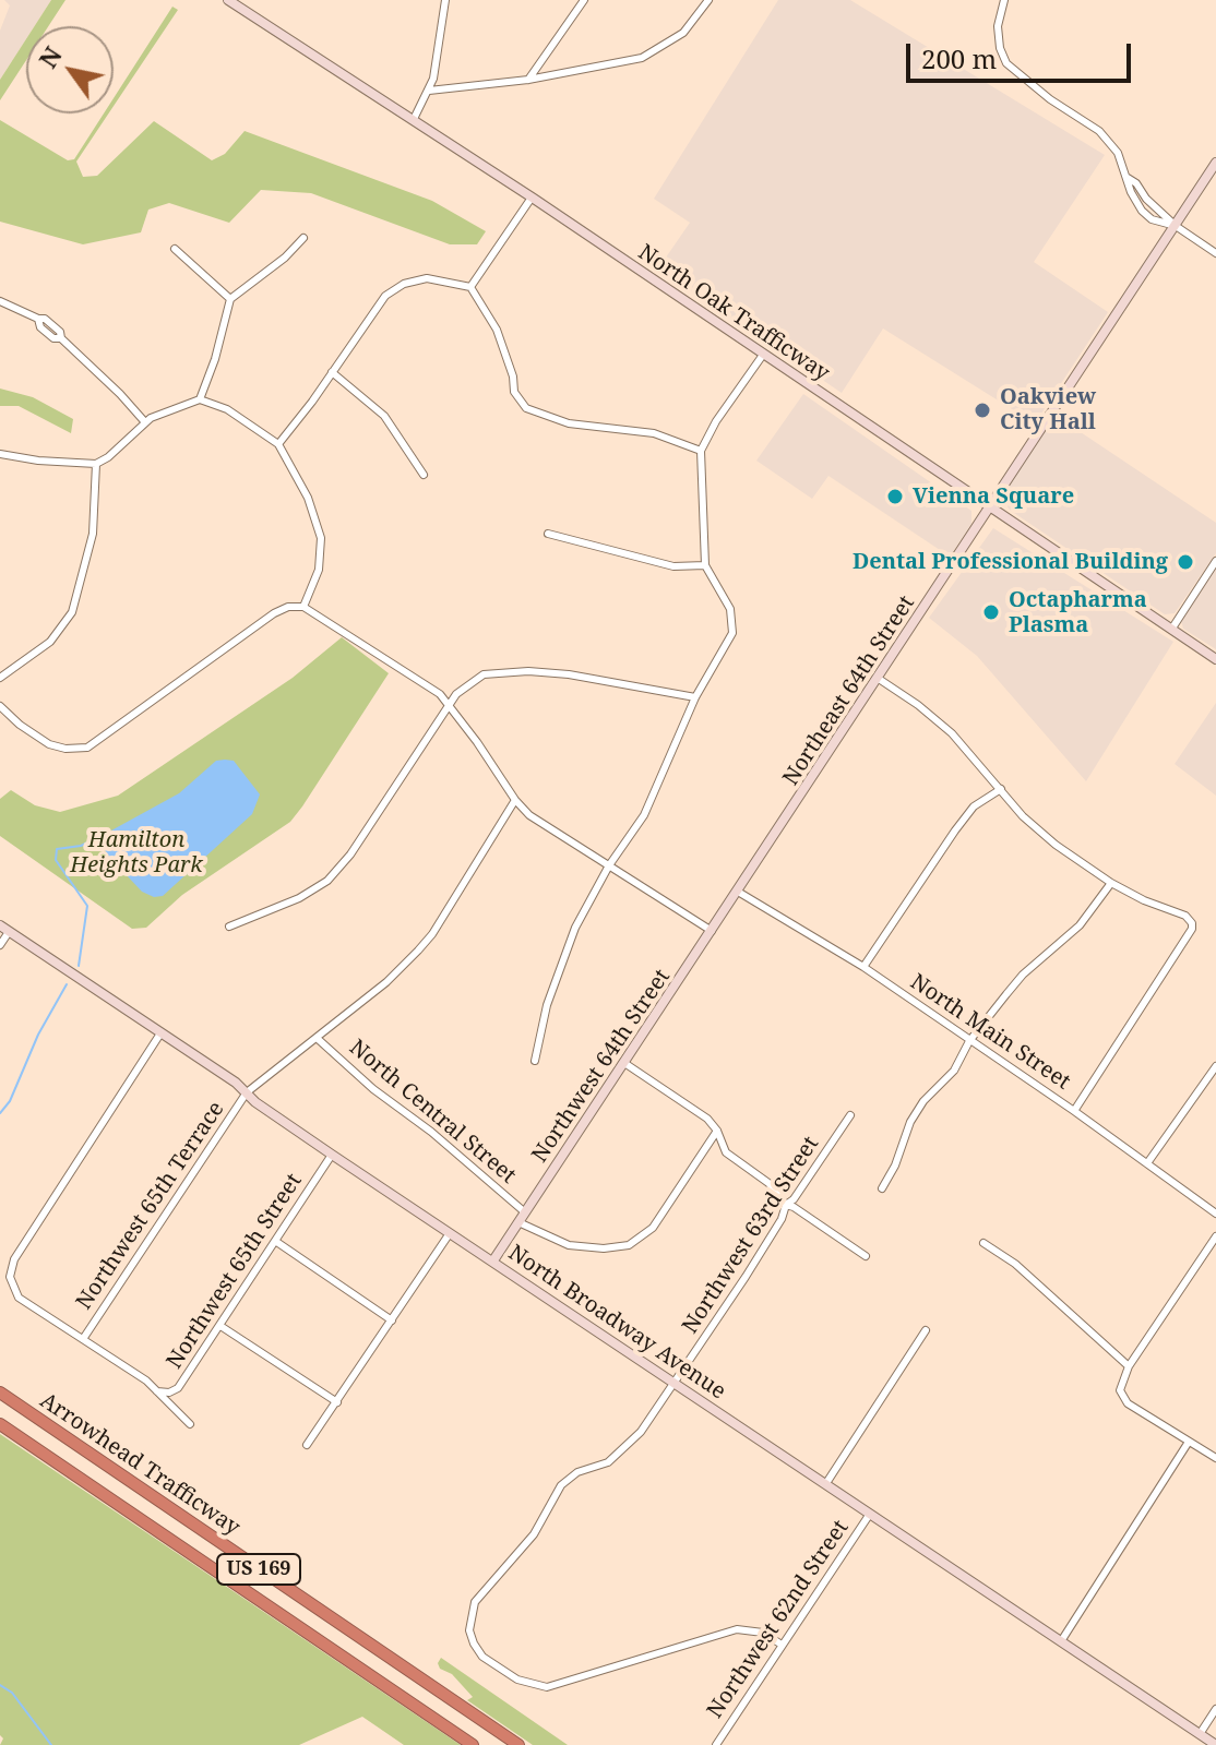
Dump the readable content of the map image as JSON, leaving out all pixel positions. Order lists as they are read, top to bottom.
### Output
{
  "streets": {
    "highway": ["Arrowhead Trafficway", "US 169"],
    "street": [
      "North Oak Trafficway",
      "Northeast 64th Street",
      "North Main Street",
      "Northwest 64th Street",
      "North Central Street",
      "Northwest 65th Terrace",
      "Northwest 63rd Street",
      "Northwest 65th Street",
      "North Broadway Avenue",
      "Northwest 62nd Street"
    ]
  },
  "crossings": [
    ["North Oak Trafficway", "Northeast 64th Street"],
    ["Northeast 64th Street", "North Main Street"],
    ["Northeast 64th Street", "Northwest 64th Street"],
    ["North Main Street", "Northwest 64th Street"],
    ["Northwest 64th Street", "North Central Street"],
    ["Northwest 64th Street", "North Broadway Avenue"],
    ["Northwest 65th Terrace", "North Broadway Avenue"],
    ["Northwest 63rd Street", "North Broadway Avenue"],
    ["Northwest 63rd Street", "Northwest 62nd Street"],
    ["Northwest 65th Street", "North Broadway Avenue"],
    ["North Broadway Avenue", "Northwest 62nd Street"]
  ],
  "parks": ["Hamilton Heights Park"],
  "places": [
    "Oakview City Hall",
    "Vienna Square",
    "Dental Professional Building",
    "Octapharma Plasma"
  ],
  "scale_bar": "200 m",
  "north": "top left"
}
